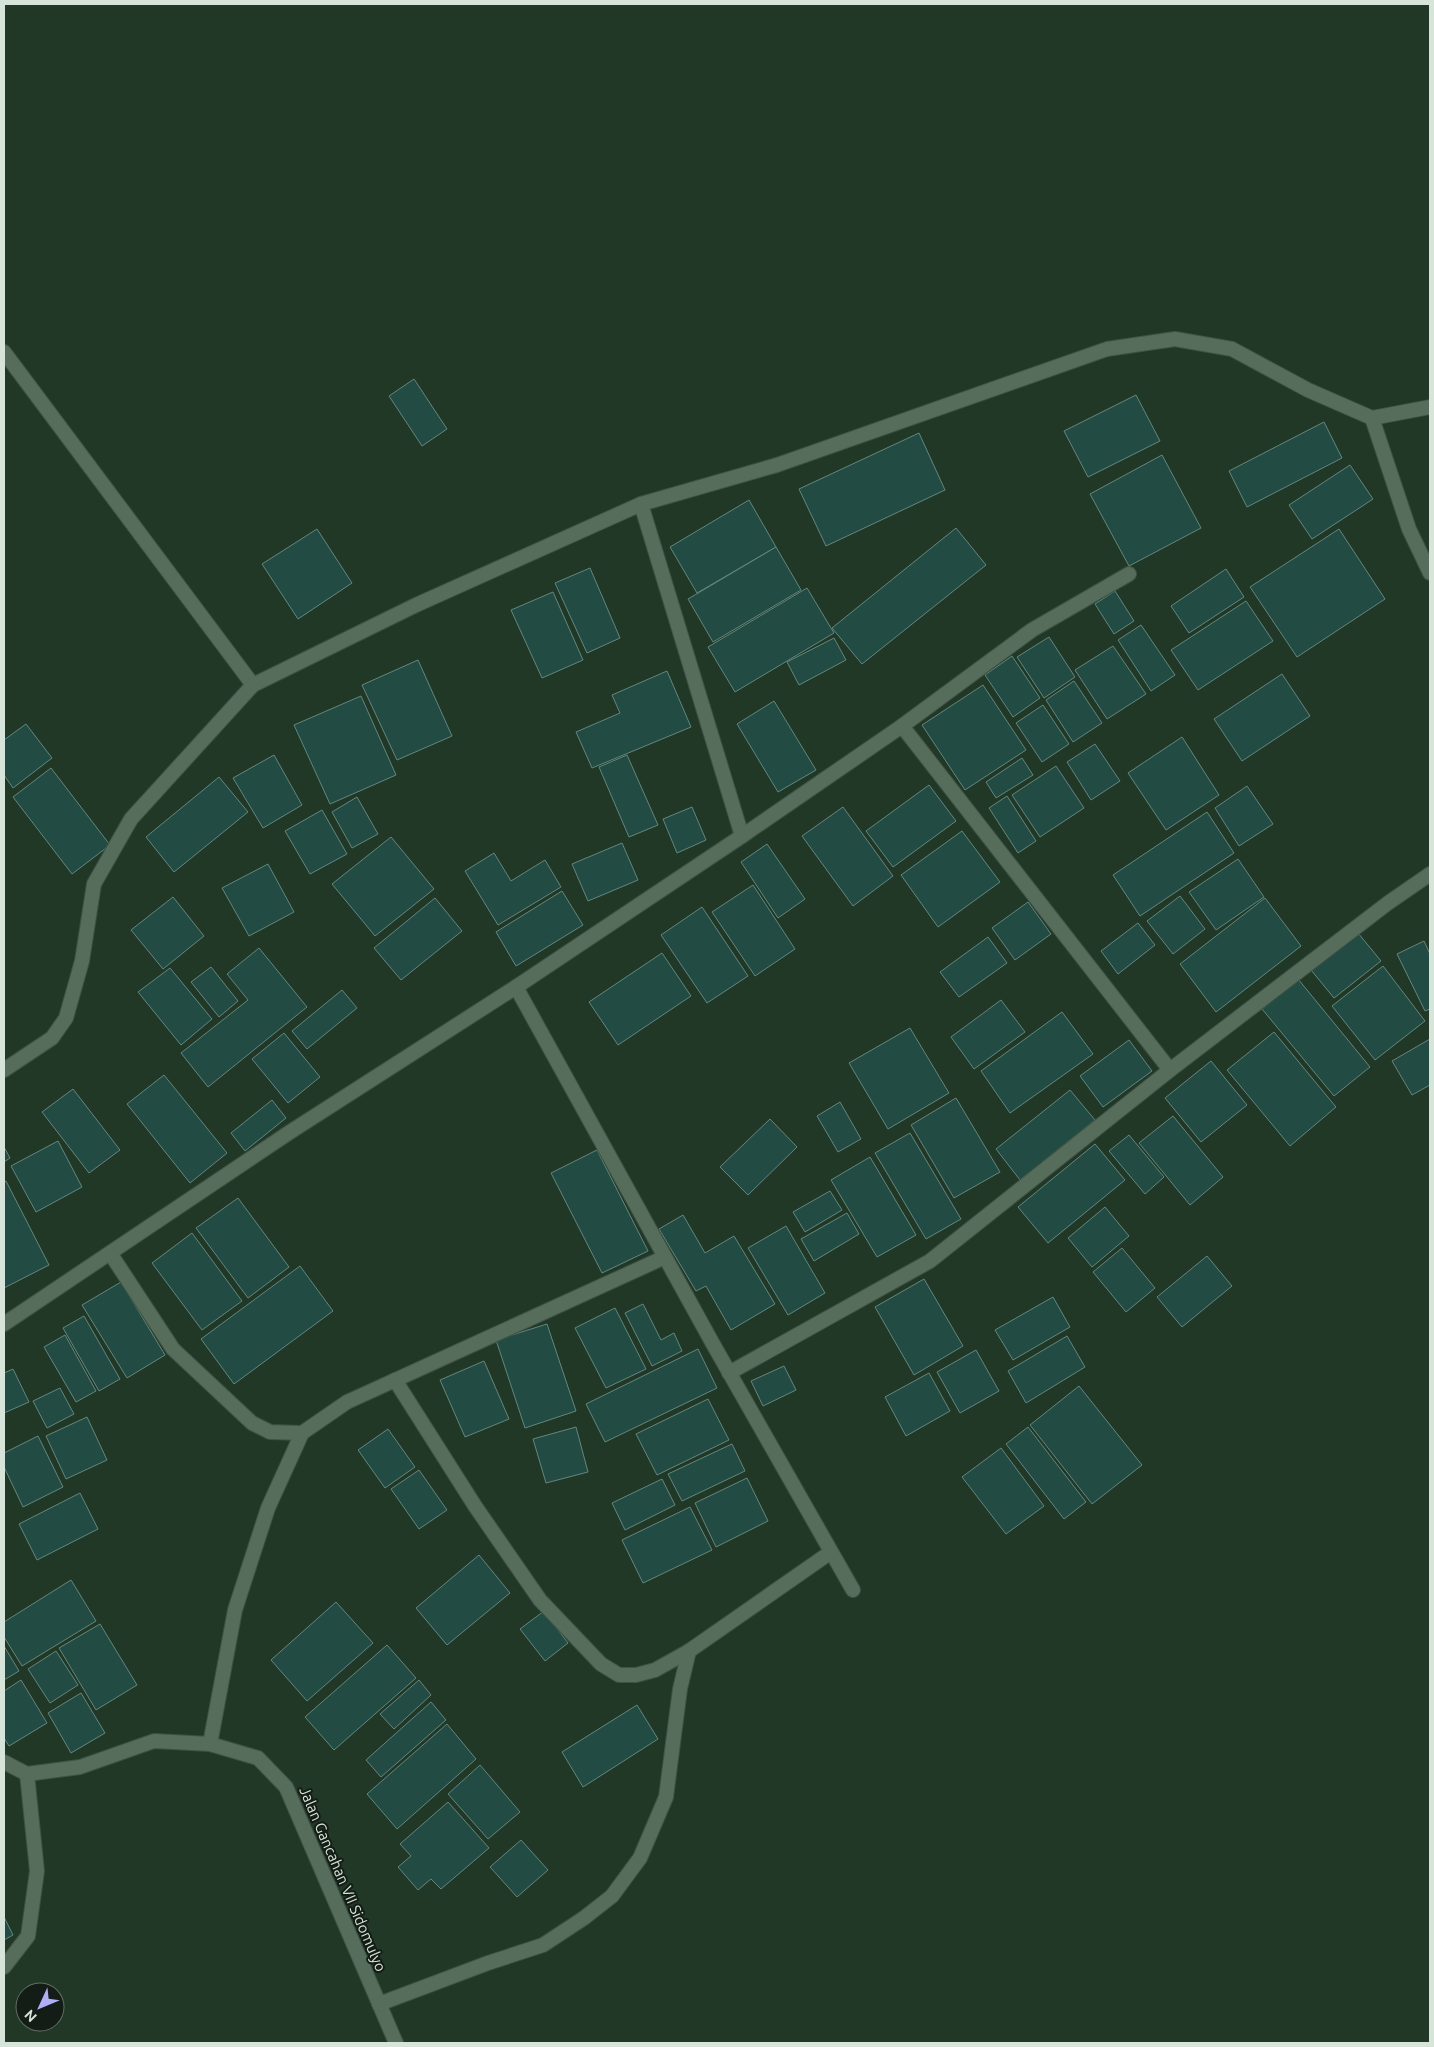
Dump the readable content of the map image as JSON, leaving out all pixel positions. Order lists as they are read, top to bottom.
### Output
{
  "streets": {
    "street": ["Jalan Gancahan VII Sidomulyo"]
  },
  "north": "bottom left"
}
